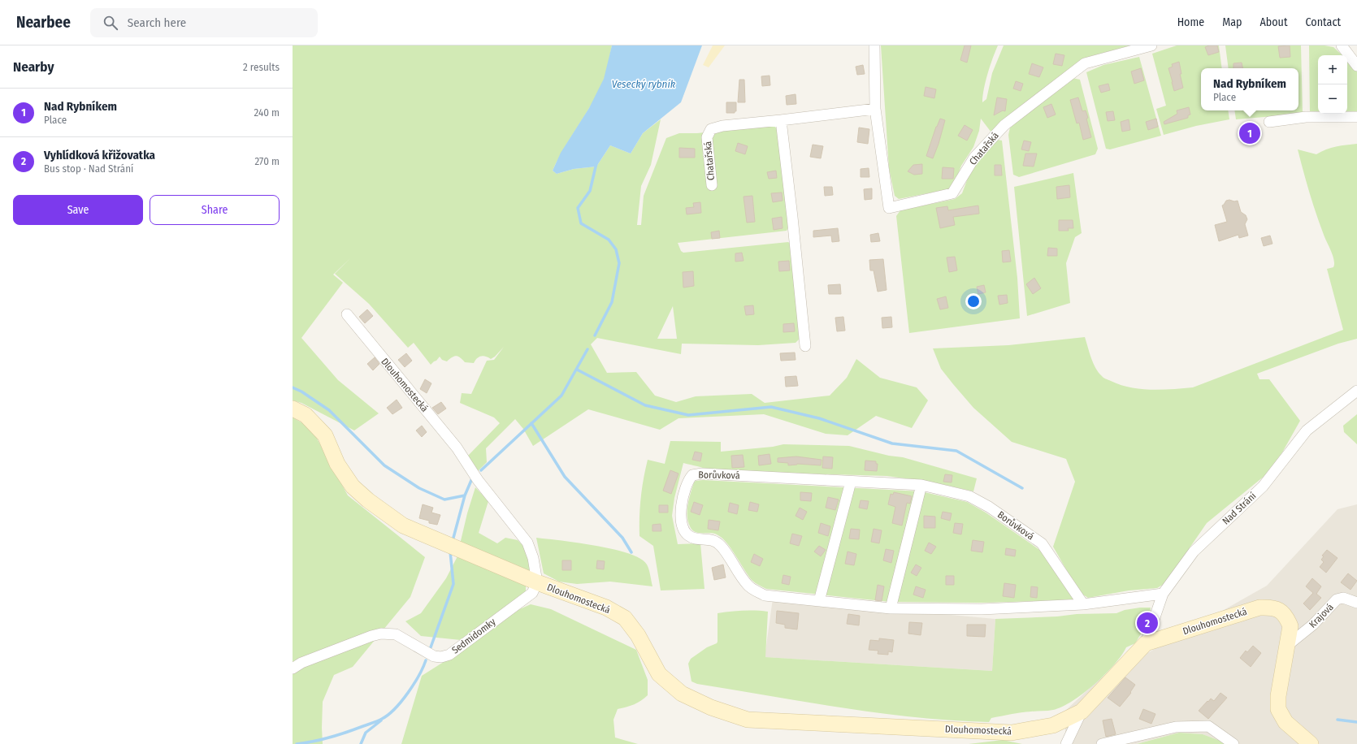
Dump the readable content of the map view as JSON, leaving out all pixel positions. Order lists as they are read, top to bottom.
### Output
{
  "streets": {
    "street": [
      "Chatařská",
      "Dlouhomostecká",
      "Borůvková",
      "Nad Strání",
      "Krajová",
      "Sedmidomky"
    ]
  },
  "crossings": [
    ["Dlouhomostecká", "Nad Strání"],
    ["Dlouhomostecká", "Krajová"],
    ["Dlouhomostecká", "Sedmidomky"],
    ["Borůvková", "Nad Strání"]
  ],
  "water": ["Vesecký rybník"],
  "page": {
    "header": "Nearbee",
    "search": "Search here",
    "nav": [
      "Home",
      "Map",
      "About",
      "Contact"
    ],
    "heading": ["Nearby", "2 results"],
    "map_buttons": ["+", "−"],
    "popup": ["Nad Rybníkem", "Place"],
    "list": [
      {
        "mark": "1",
        "name": "Nad Rybníkem",
        "note": "Place",
        "value": "240 m"
      },
      {
        "mark": "2",
        "name": "Vyhlídková křižovatka",
        "note": "Bus stop · Nad Strání",
        "value": "270 m"
      }
    ],
    "pins": ["1", "2"],
    "buttons": ["Save", "Share"]
  }
}
